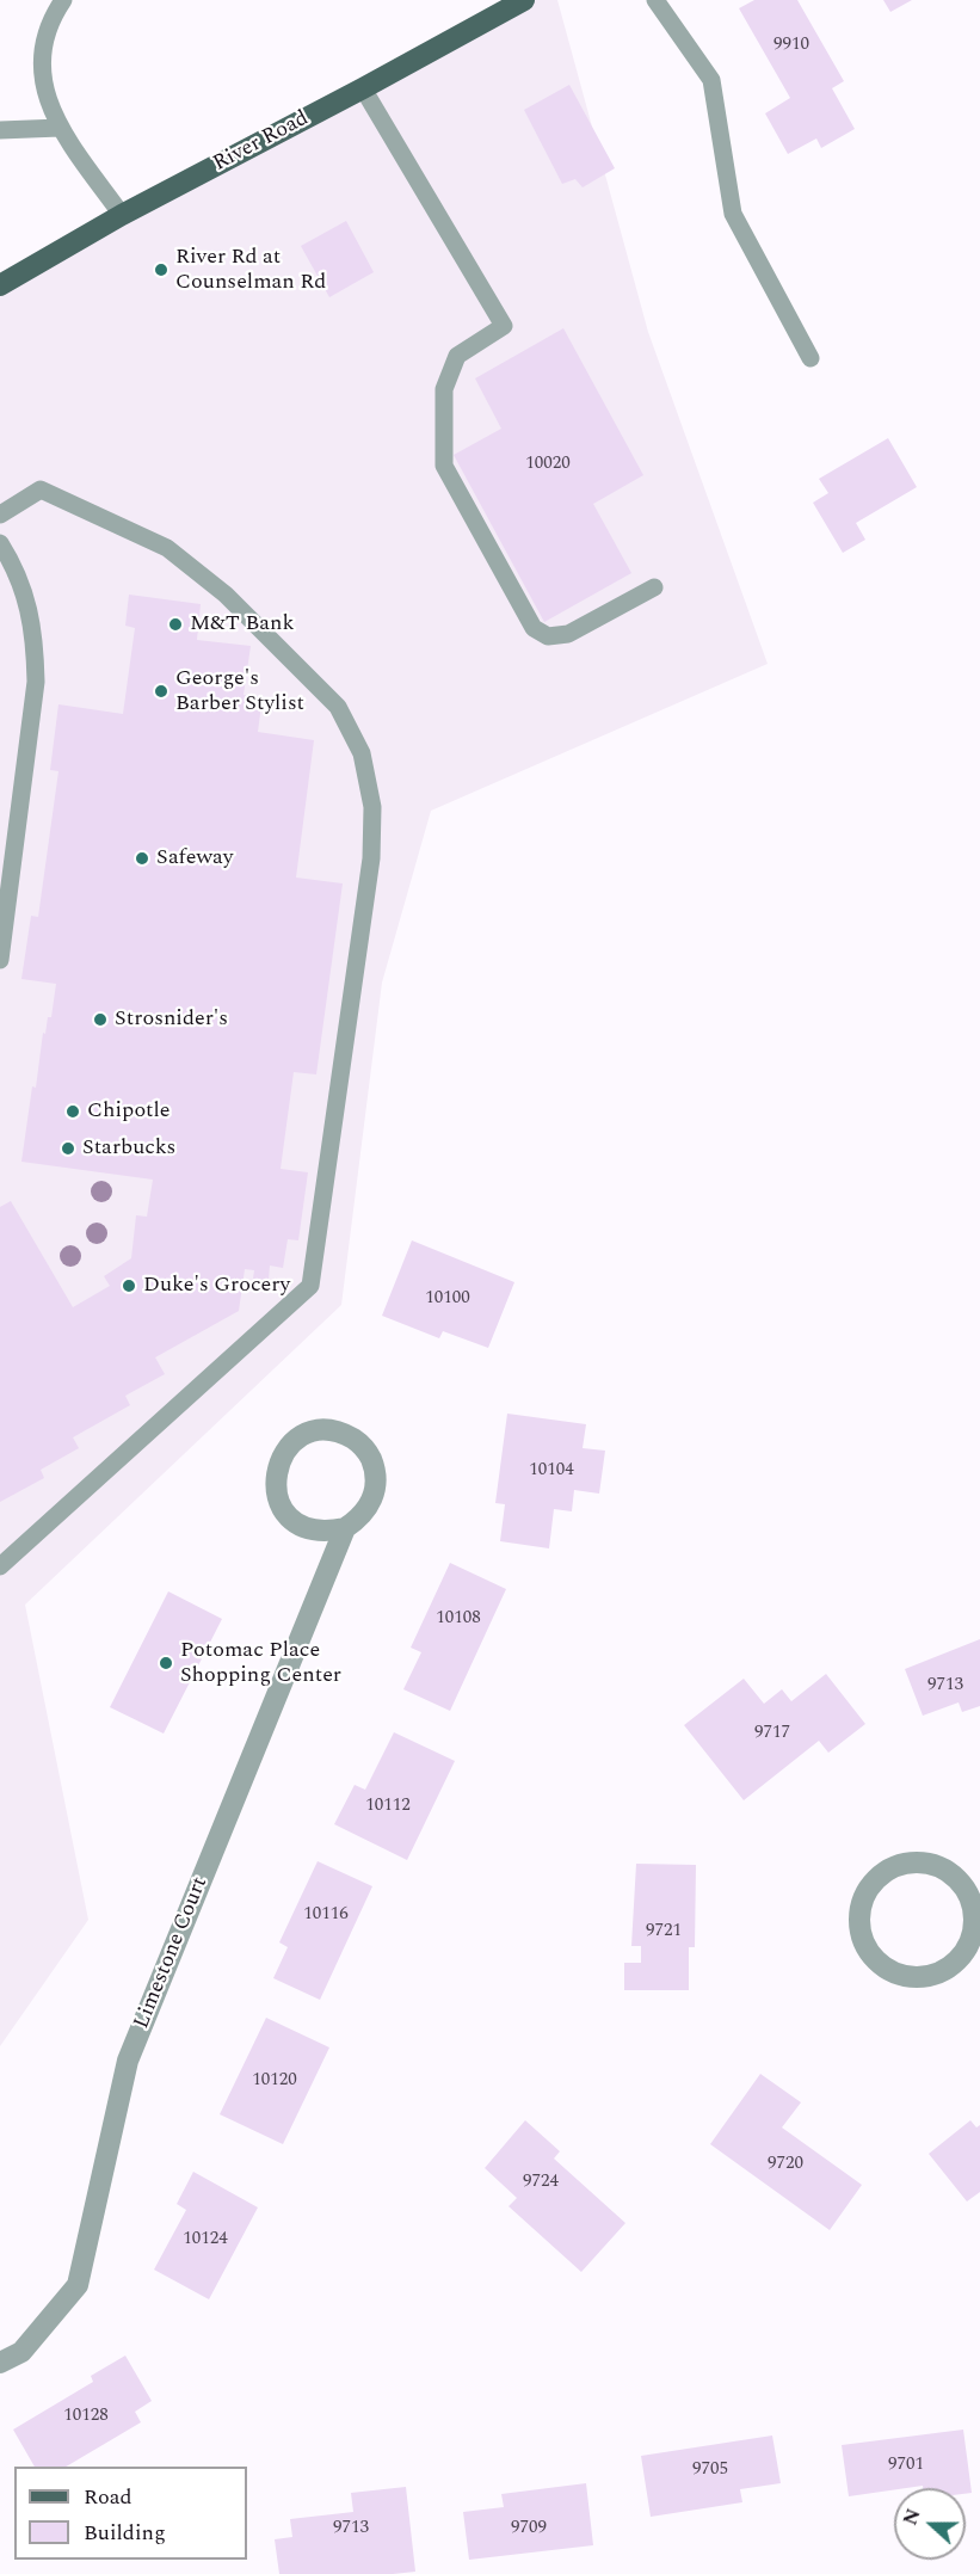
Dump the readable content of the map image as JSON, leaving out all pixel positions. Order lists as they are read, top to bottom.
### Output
{
  "streets": {
    "main road": ["River Road"],
    "street": ["Limestone Court"]
  },
  "places": [
    "River Rd at Counselman Rd",
    "M&T Bank",
    "George's Barber Stylist",
    "Safeway",
    "Strosnider's",
    "Chipotle",
    "Starbucks",
    "Duke's Grocery",
    "Potomac Place Shopping Center"
  ],
  "house_numbers": [
    "9910",
    "10020",
    "10100",
    "10104",
    "10108",
    "9713",
    "9717",
    "10112",
    "10116",
    "9721",
    "10120",
    "9720",
    "9724",
    "10124",
    "10128",
    "9701",
    "9705",
    "9713",
    "9709"
  ],
  "legend": ["Road", "Building"],
  "north": "left"
}
